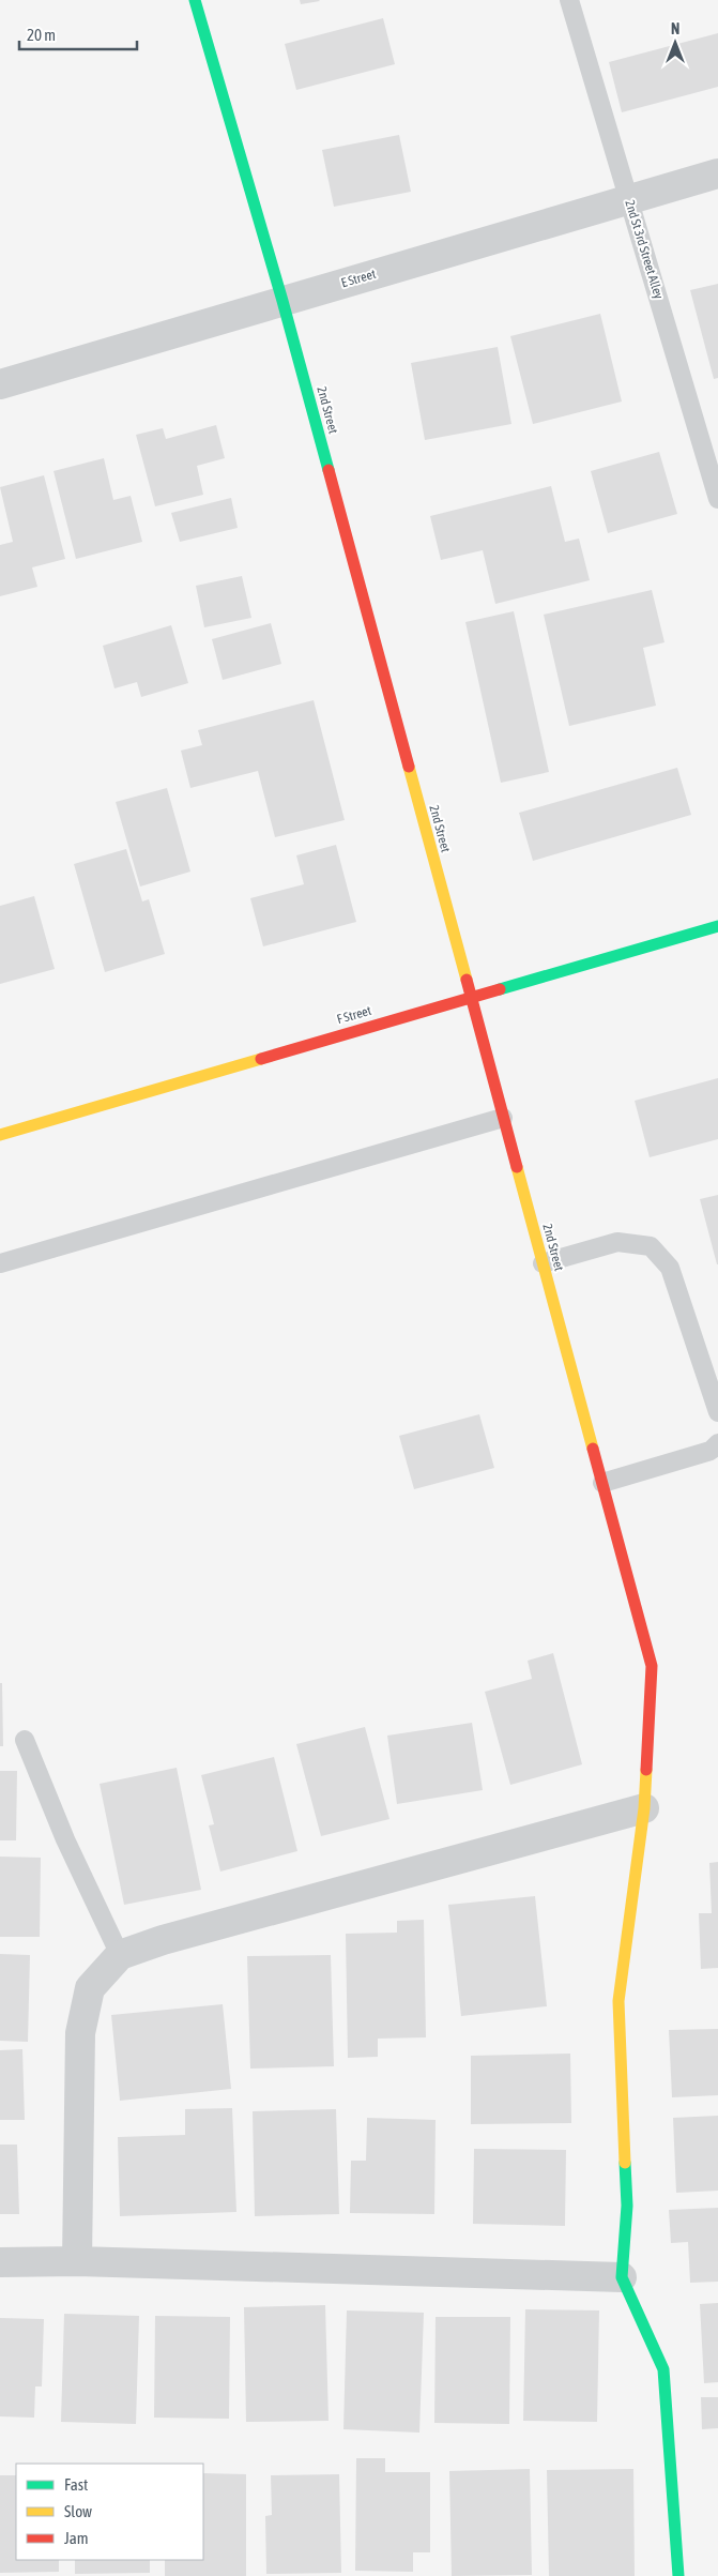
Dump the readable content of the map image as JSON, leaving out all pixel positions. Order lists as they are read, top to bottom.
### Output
{
  "streets": {
    "street": ["E Street", "2nd Street", "F Street"],
    "lane": ["2nd St 3rd Street Alley"]
  },
  "crossings": [
    ["2nd St 3rd Street Alley", "E Street"],
    ["E Street", "2nd Street"],
    ["2nd Street", "F Street"]
  ],
  "legend": ["Fast", "Slow", "Jam"],
  "scale_bar": "20 m",
  "north": "top"
}
